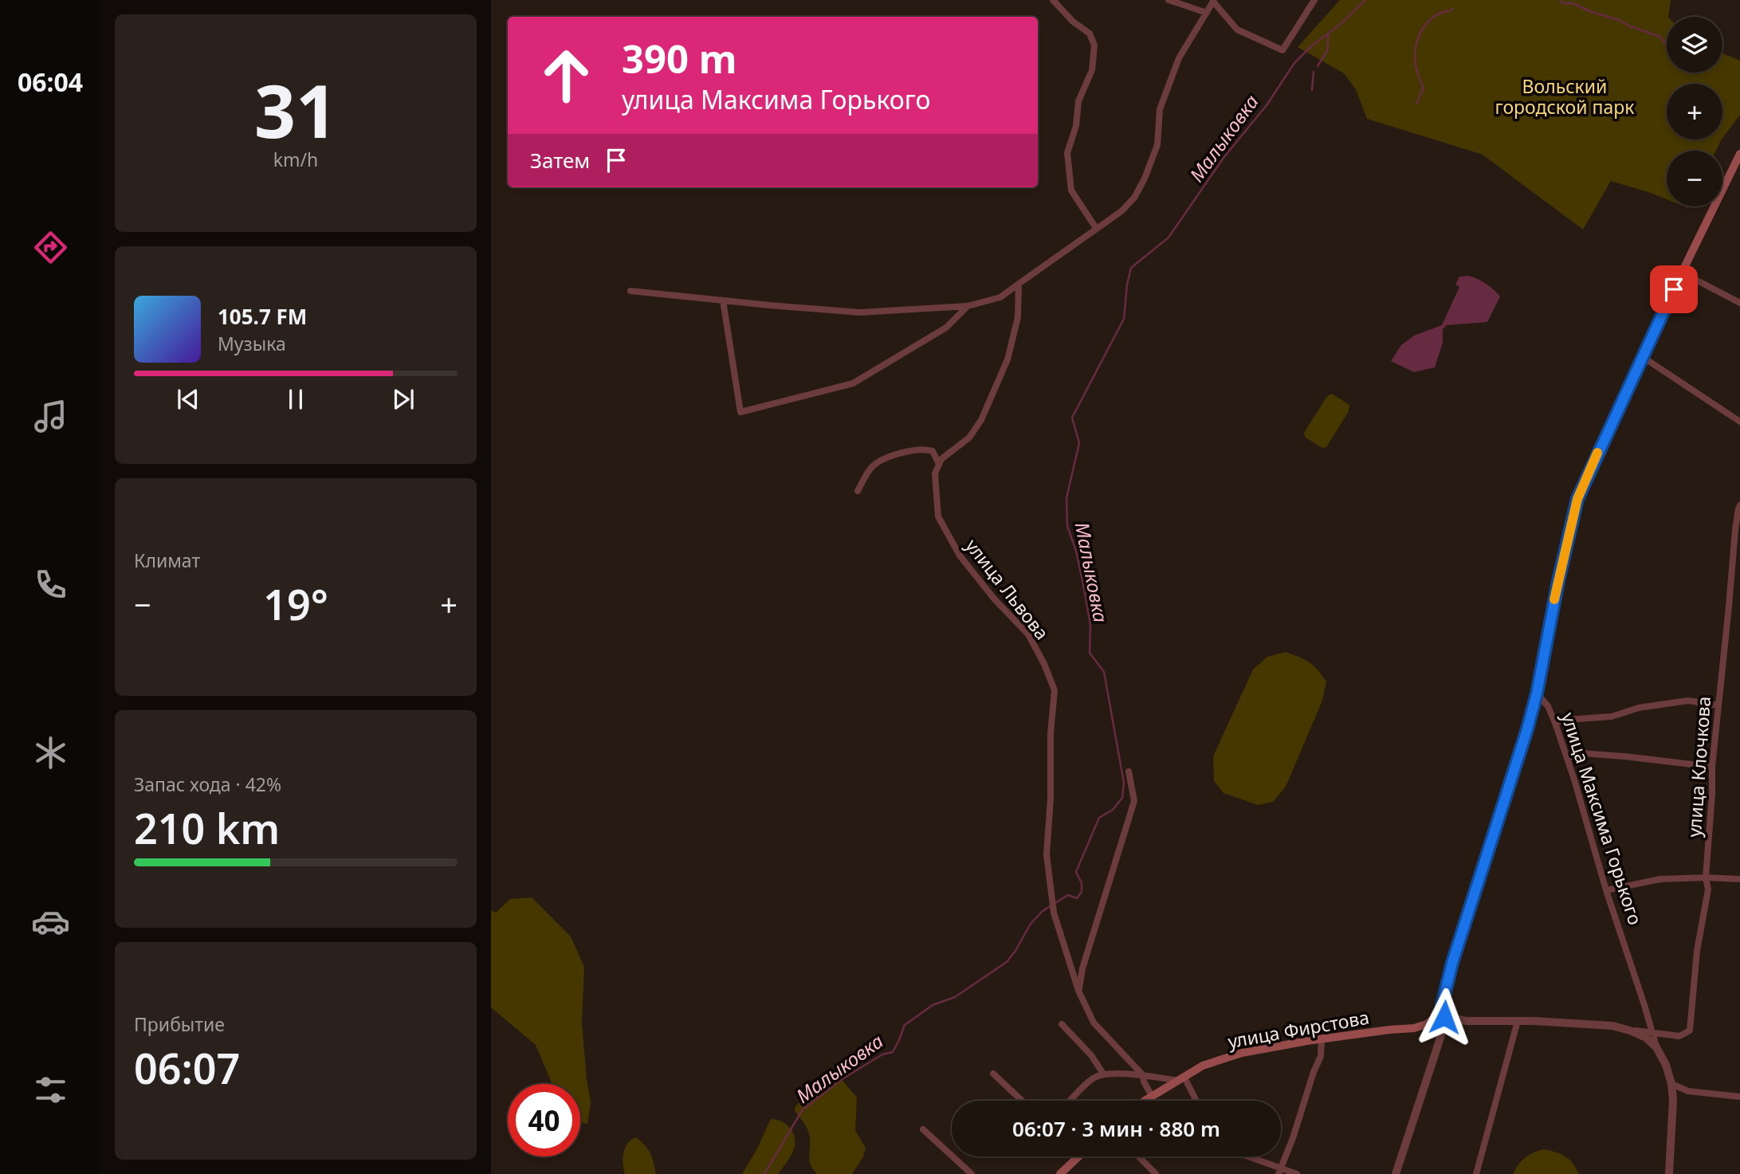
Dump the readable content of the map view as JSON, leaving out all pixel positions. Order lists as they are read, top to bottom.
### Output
{
  "streets": {
    "main road": ["улица Фирстова"],
    "street": ["улица Львова", "улица Клочкова", "улица Максима Горького"]
  },
  "crossings": [
    ["улица Клочкова", "улица Максима Горького"],
    ["улица Максима Горького", "улица Фирстова"]
  ],
  "water": ["Малыковка"],
  "parks": ["Вольский городской парк"],
  "page": {
    "tabs": "06:04",
    "tile": [
      ["31", "km/h"],
      "Климат",
      ["Запас хода · 42%", "210 km"],
      ["Прибытие", "06:07"]
    ],
    "map_buttons": ["+", "−"],
    "turn": ["390 m", "улица Максима Горького"],
    "then": "Затем",
    "song": ["105.7 FM", "Музыка"],
    "heat": ["−", "19°", "+"],
    "limit": "40",
    "trip": "06:07 · 3 мин · 880 m"
  }
}
